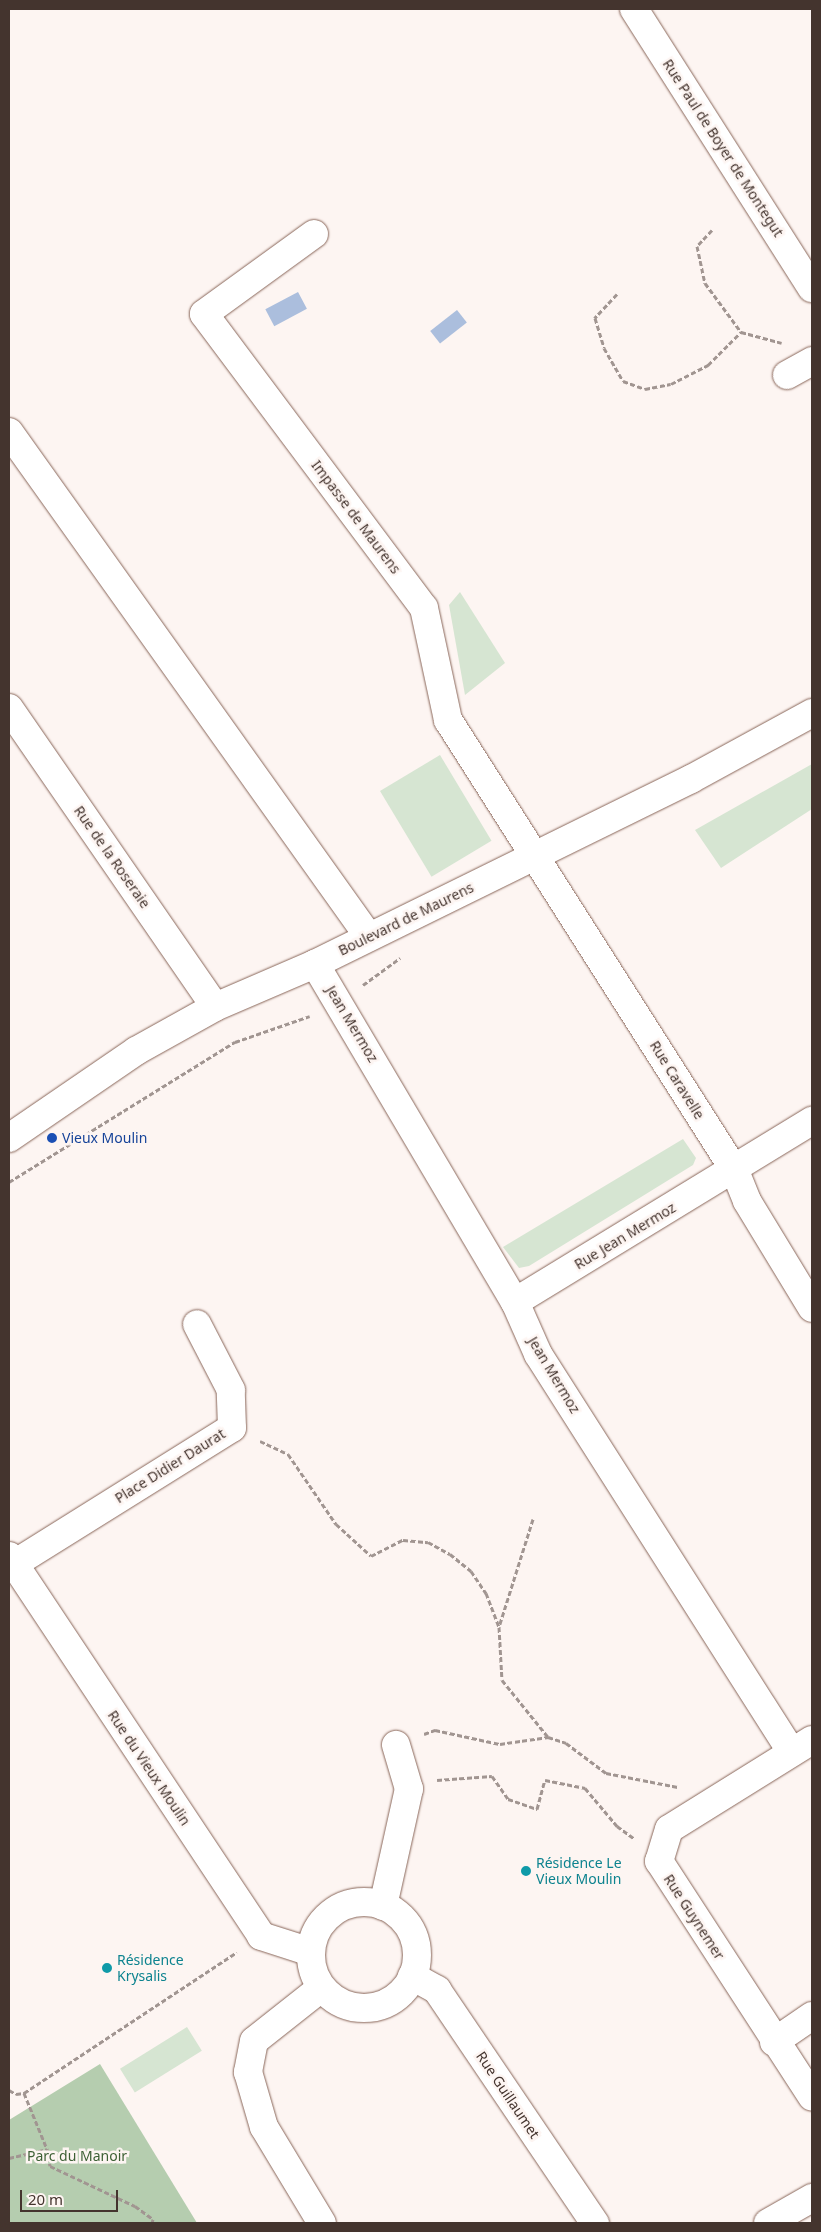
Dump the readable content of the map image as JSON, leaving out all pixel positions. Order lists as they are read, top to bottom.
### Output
{
  "streets": {
    "street": [
      "Rue Paul de Boyer de Montegut",
      "Impasse de Maurens",
      "Rue de la Roseraie",
      "Boulevard de Maurens",
      "Jean Mermoz",
      "Rue Caravelle",
      "Rue Jean Mermoz",
      "Place Didier Daurat",
      "Rue du Vieux Moulin",
      "Rue Guynemer",
      "Rue Guillaumet"
    ]
  },
  "crossings": [
    ["Impasse de Maurens", "Boulevard de Maurens"],
    ["Impasse de Maurens", "Rue Caravelle"],
    ["Rue de la Roseraie", "Boulevard de Maurens"],
    ["Boulevard de Maurens", "Jean Mermoz"],
    ["Boulevard de Maurens", "Rue Caravelle"],
    ["Jean Mermoz", "Rue Jean Mermoz"],
    ["Jean Mermoz", "Rue Guynemer"],
    ["Rue Caravelle", "Rue Jean Mermoz"],
    ["Place Didier Daurat", "Rue du Vieux Moulin"]
  ],
  "parks": ["Parc du Manoir"],
  "places": ["Vieux Moulin", "Résidence Le Vieux Moulin", "Résidence Krysalis"],
  "scale_bar": "20 m"
}
